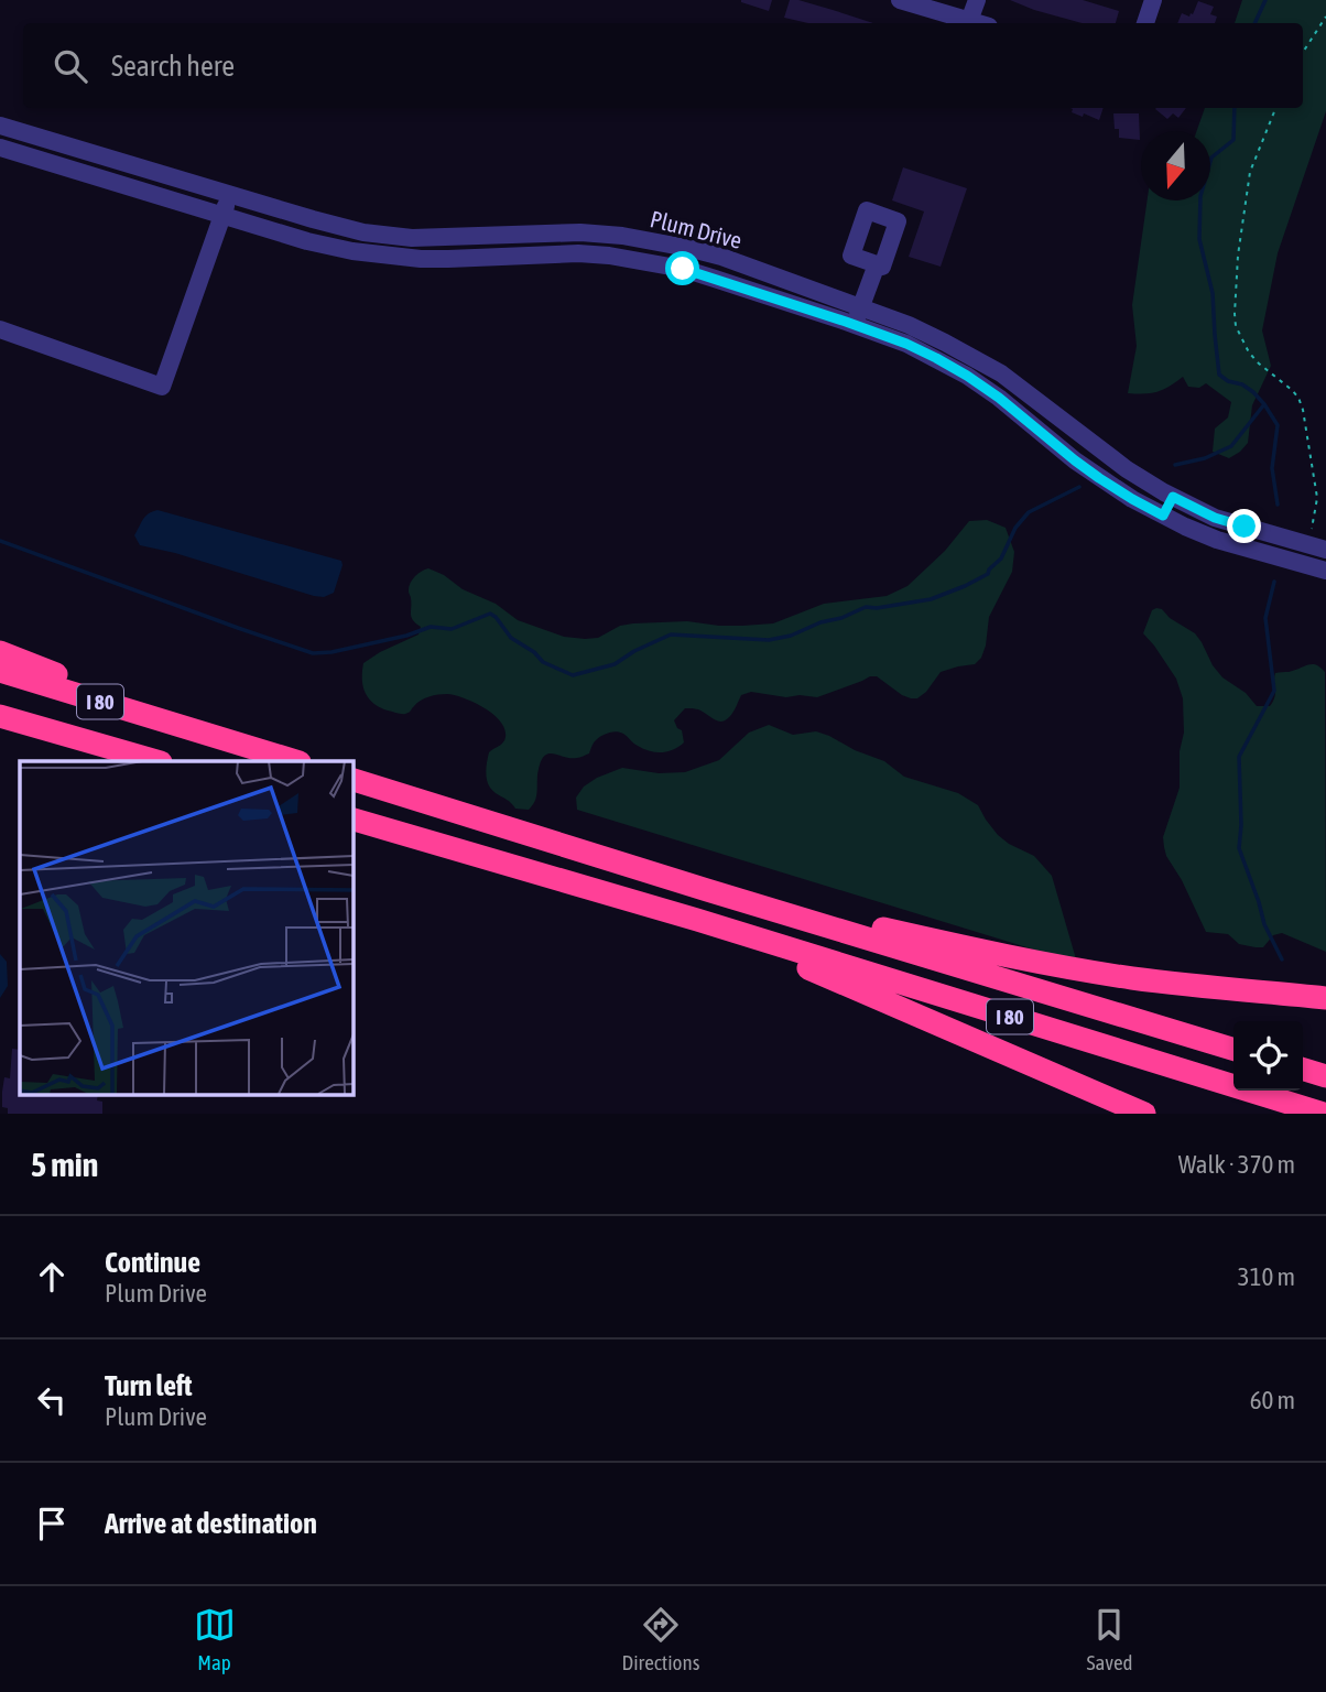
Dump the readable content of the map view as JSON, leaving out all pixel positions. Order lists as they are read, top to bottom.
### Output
{
  "streets": {
    "highway": ["I 80"],
    "street": ["Plum Drive"]
  },
  "north": "bottom",
  "page": {
    "search": "Search here",
    "heading": ["5 min", "Walk · 370 m"],
    "list": [
      ["Continue", "Plum Drive", "310 m"],
      ["Turn left", "Plum Drive", "60 m"],
      "Arrive at destination"
    ],
    "nav": ["Map", "Directions", "Saved"]
  }
}
